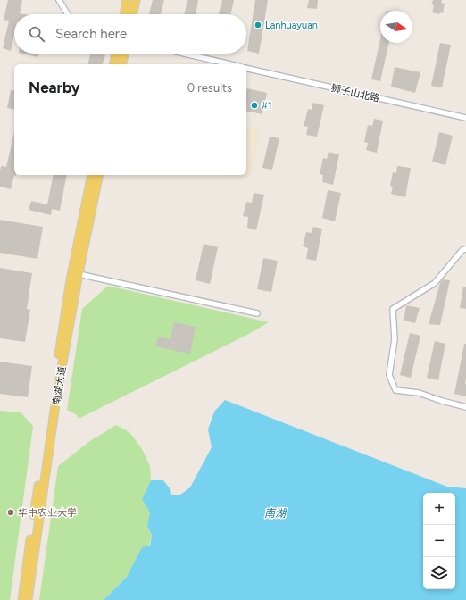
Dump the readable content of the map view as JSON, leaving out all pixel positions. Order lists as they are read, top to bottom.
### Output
{
  "streets": {
    "main road": ["南湖大道"],
    "street": ["狮子山北路"]
  },
  "water": ["南湖"],
  "places": ["Lanhuayuan", "#1", "华中农业大学"],
  "north": "right",
  "page": {
    "search": "Search here",
    "heading": ["Nearby", "0 results"],
    "map_buttons": ["+", "−"]
  }
}
